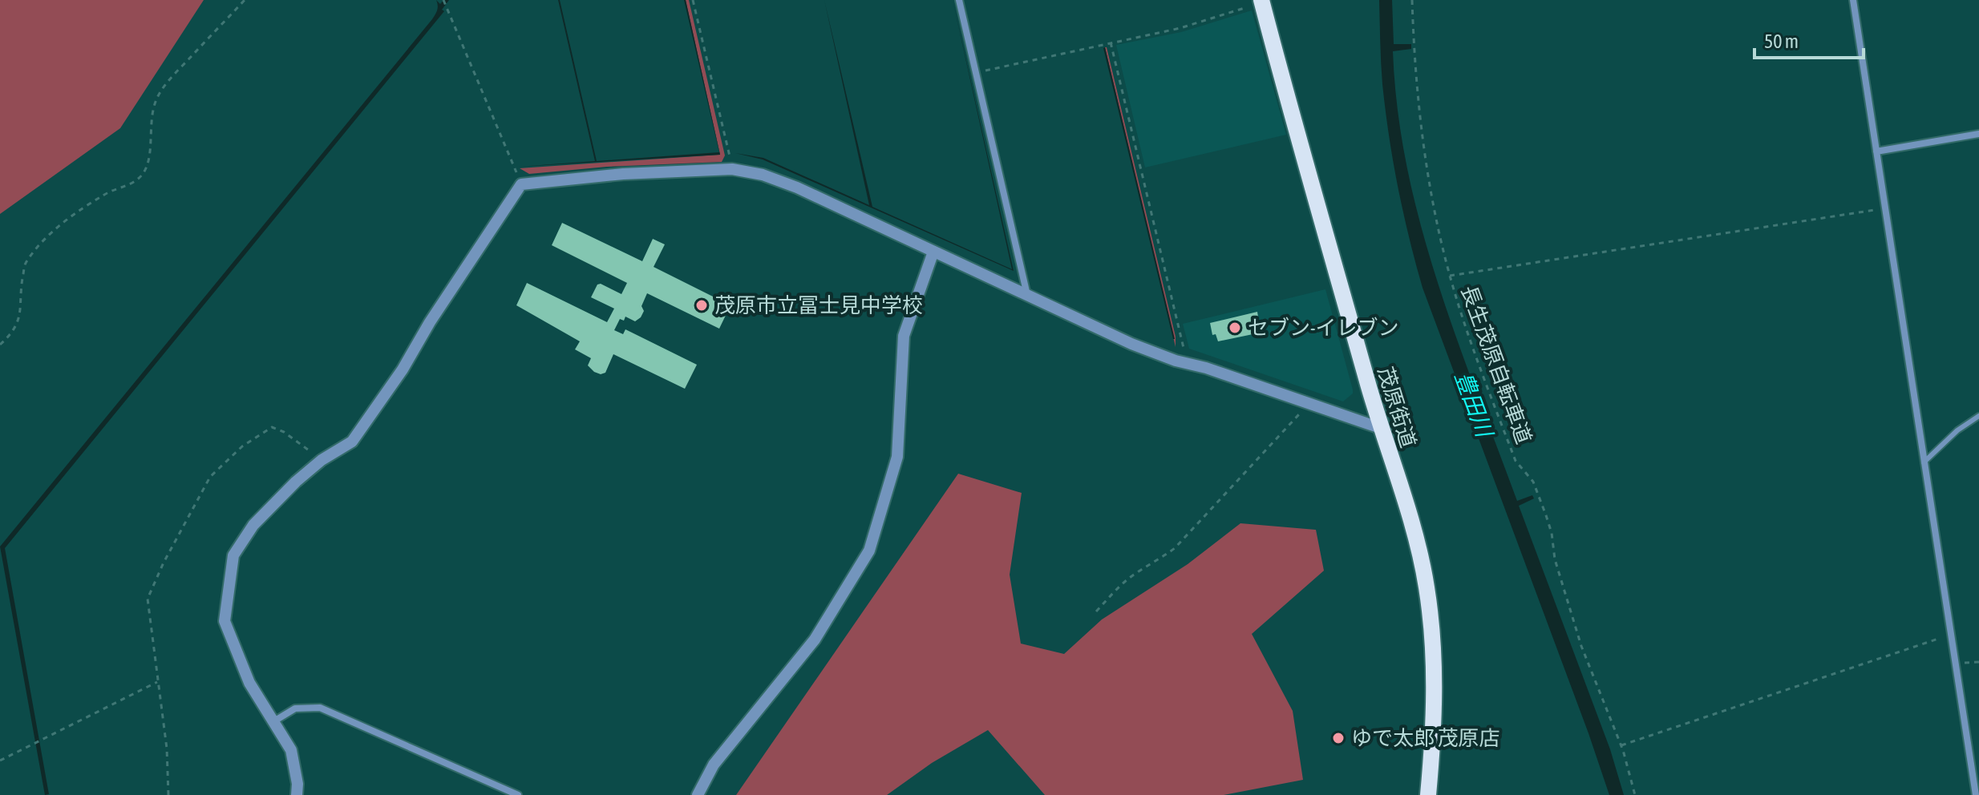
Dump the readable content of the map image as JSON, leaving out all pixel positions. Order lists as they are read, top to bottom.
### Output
{
  "streets": {
    "main road": ["茂原街道"],
    "path": ["長生茂原自転車道"]
  },
  "water": ["豊田川"],
  "places": ["茂原市立冨士見中学校", "セブン-イレブン", "ゆで太郎 茂原店"],
  "scale_bar": "50 m"
}
